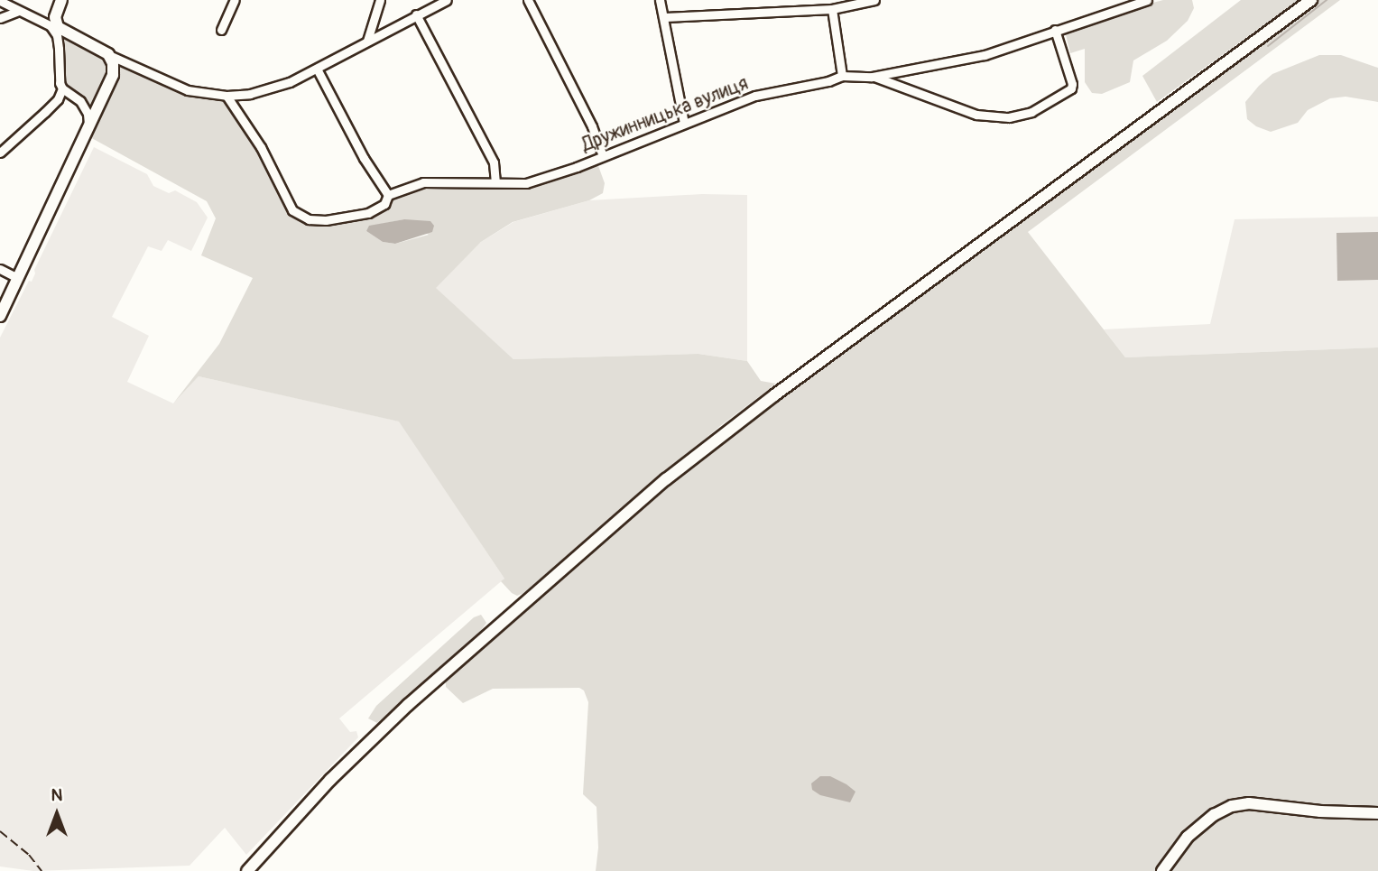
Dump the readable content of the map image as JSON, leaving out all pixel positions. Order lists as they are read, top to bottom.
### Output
{
  "streets": {
    "street": ["Дружинницька вулиця"]
  },
  "north": "top"
}
